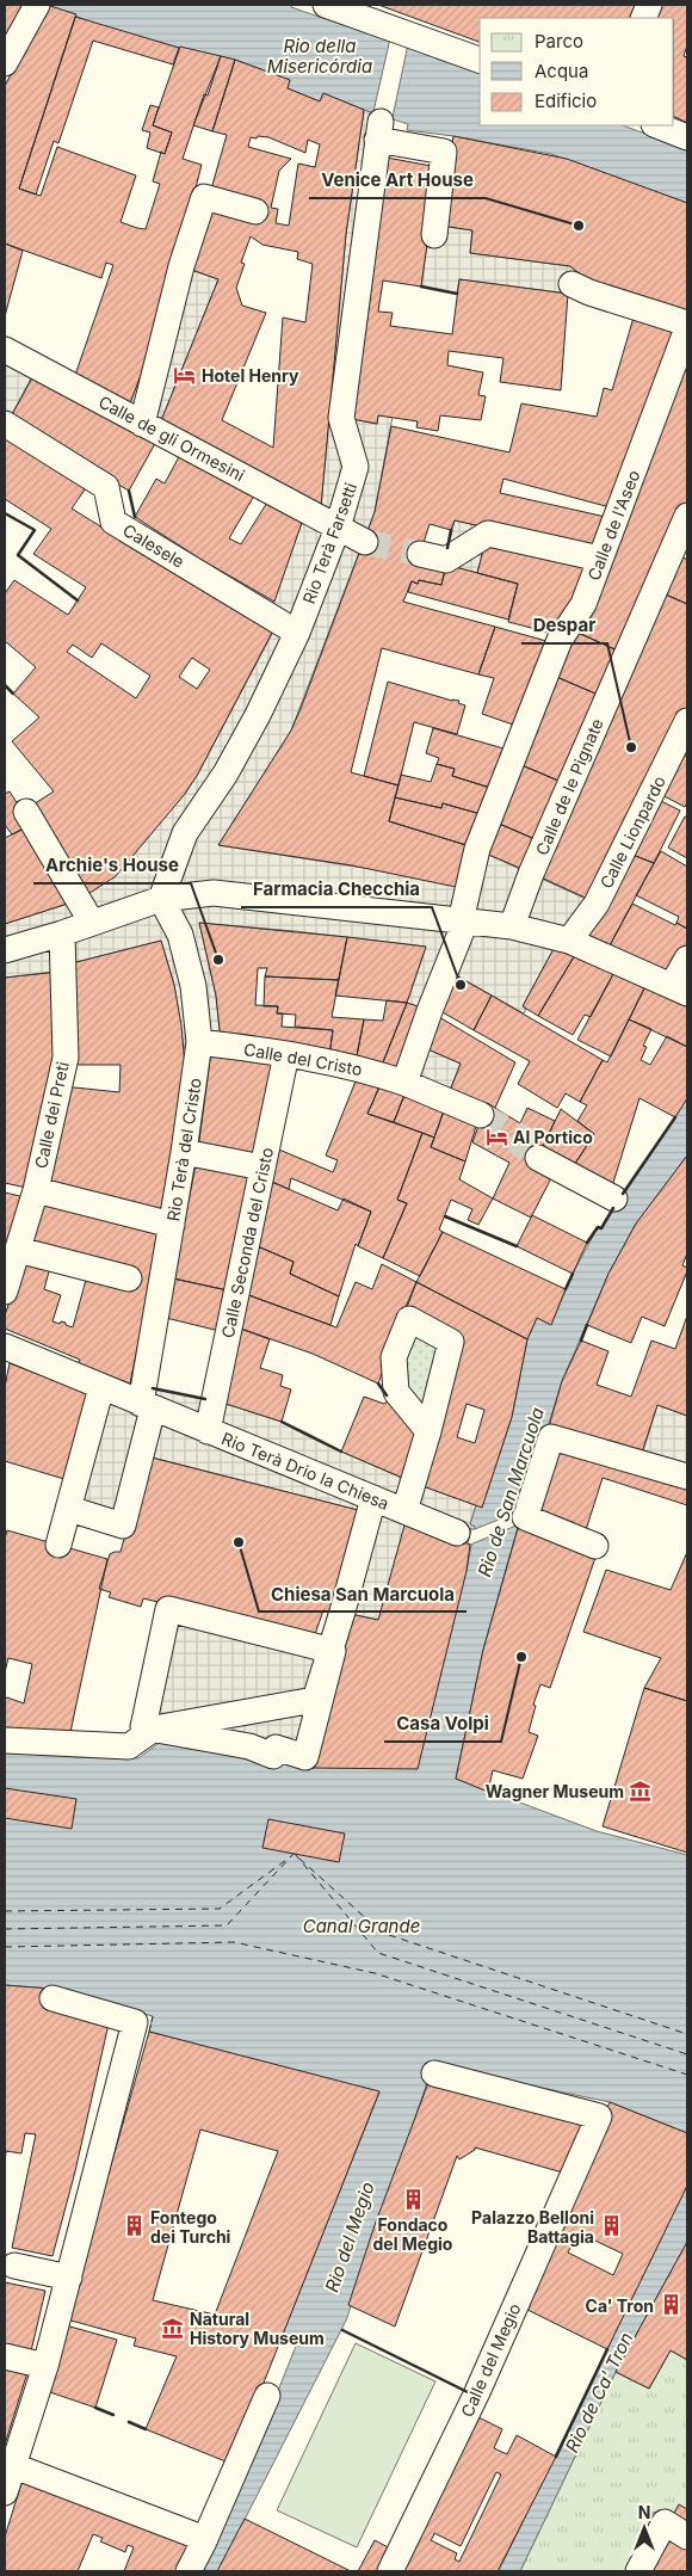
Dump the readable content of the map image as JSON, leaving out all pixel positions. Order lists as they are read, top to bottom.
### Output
{
  "streets": {
    "street": [
      "Calle de gli Ormesini",
      "Calle de l'Aseo",
      "Rio Terà Farsetti",
      "Calesele",
      "Calle de le Pignate",
      "Calle Lionpardo",
      "Calle del Cristo",
      "Calle dei Preti",
      "Rio Terà del Cristo",
      "Calle Seconda del Cristo",
      "Rio Terà Drio la Chiesa",
      "Calle del Megio"
    ]
  },
  "crossings": [
    ["Calle de gli Ormesini", "Rio Terà Farsetti"],
    ["Calle de l'Aseo", "Calle del Cristo"],
    ["Rio Terà Farsetti", "Calesele"],
    ["Rio Terà Farsetti", "Rio Terà del Cristo"],
    ["Calle del Cristo", "Rio Terà del Cristo"],
    ["Calle del Cristo", "Calle Seconda del Cristo"],
    ["Rio Terà del Cristo", "Rio Terà Drio la Chiesa"],
    ["Calle Seconda del Cristo", "Rio Terà Drio la Chiesa"]
  ],
  "water": [
    "Rio della Misericórdia",
    "Rio de San Marcuola",
    "Canal Grande",
    "Rio del Megio",
    "Rio de Ca' Tron"
  ],
  "places": {
    "other": [
      "Venice Art House",
      "Despar",
      "Archie's House",
      "Farmacia Checchia",
      "Chiesa San Marcuola",
      "Casa Volpi"
    ],
    "hotel": ["Hotel Henry", "Al Portico"],
    "museum": ["Wagner Museum", "Natural History Museum"],
    "building": [
      "Fondaco del Megio",
      "Fontego dei Turchi",
      "Palazzo Belloni Battagia",
      "Ca' Tron"
    ]
  },
  "legend": ["Parco", "Acqua", "Edificio"],
  "north": "top"
}
